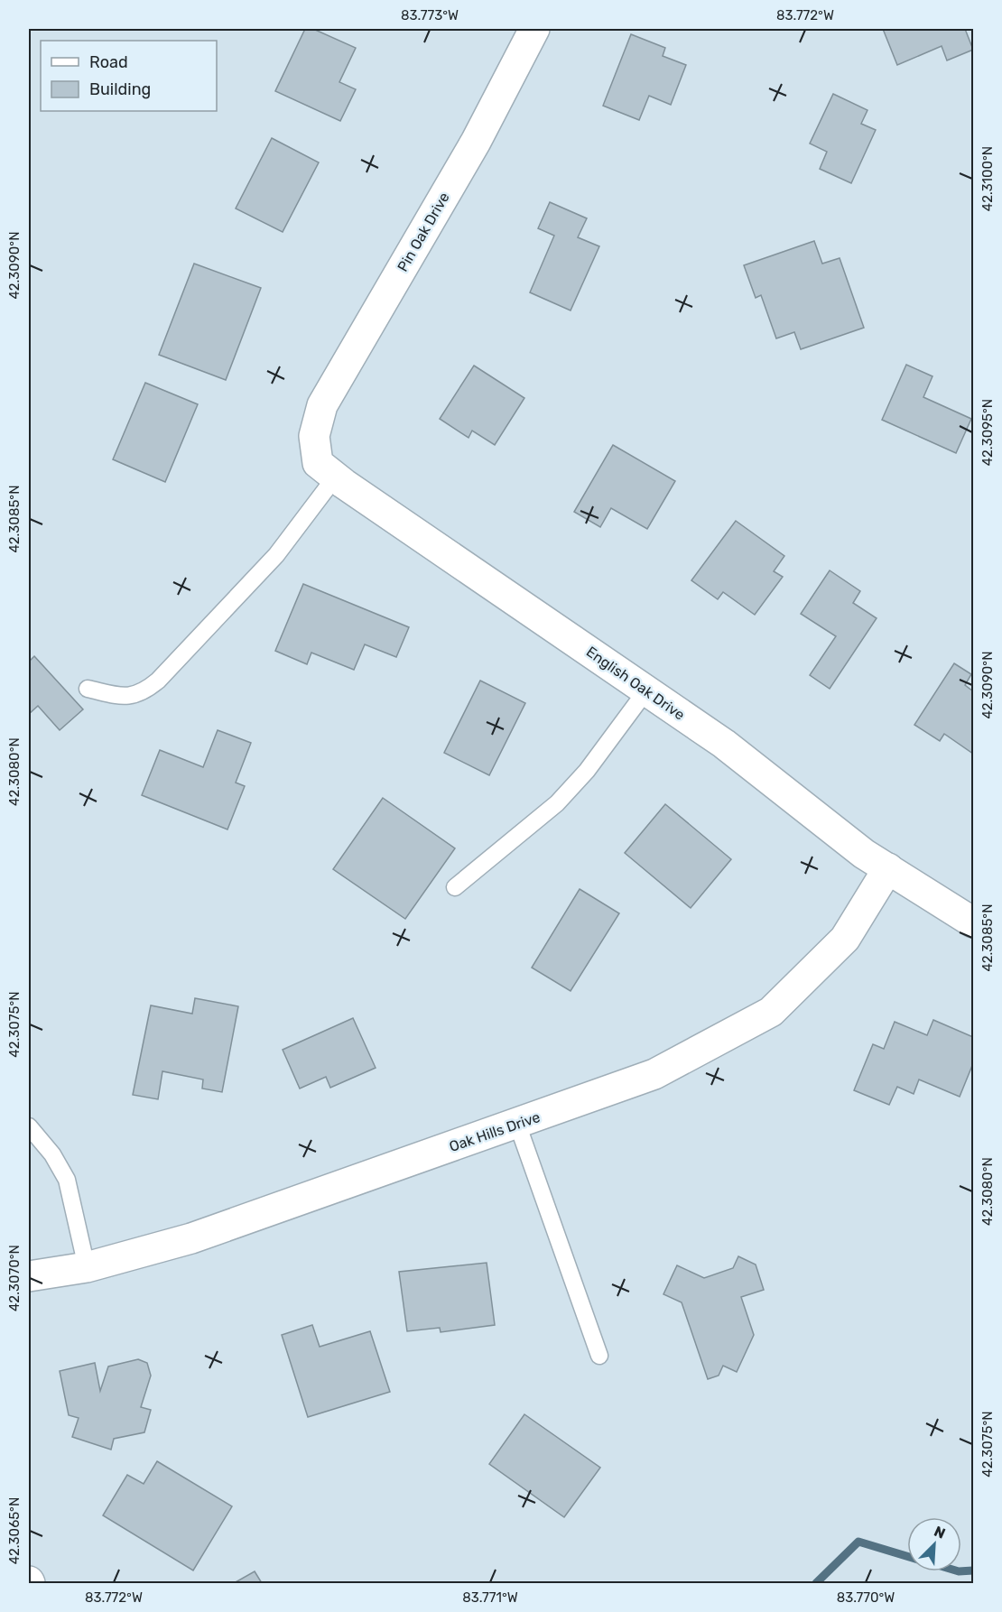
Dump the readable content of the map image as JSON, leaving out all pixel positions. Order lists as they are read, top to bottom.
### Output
{
  "streets": {
    "street": ["Pin Oak Drive", "English Oak Drive", "Oak Hills Drive"]
  },
  "crossings": [
    ["Pin Oak Drive", "English Oak Drive"],
    ["English Oak Drive", "Oak Hills Drive"]
  ],
  "legend": ["Road", "Building"],
  "north": "top right",
  "coordinates": [
    "83.773°W",
    "83.772°W",
    "42.3100°N",
    "42.3090°N",
    "42.3095°N",
    "42.3085°N",
    "42.3080°N",
    "42.3075°N",
    "42.3070°N",
    "42.3065°N",
    "83.771°W",
    "83.770°W"
  ]
}
